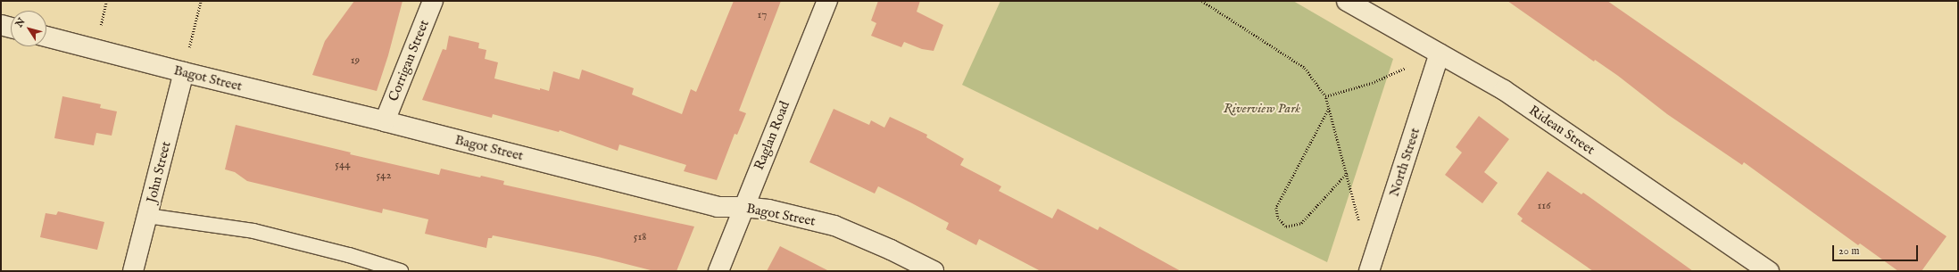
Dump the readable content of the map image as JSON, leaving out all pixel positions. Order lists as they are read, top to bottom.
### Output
{
  "streets": {
    "street": [
      "Corrigan Street",
      "Bagot Street",
      "Rideau Street",
      "Raglan Road",
      "North Street",
      "John Street"
    ]
  },
  "crossings": [
    ["Corrigan Street", "Bagot Street"],
    ["Bagot Street", "Raglan Road"],
    ["Bagot Street", "John Street"],
    ["Rideau Street", "North Street"]
  ],
  "parks": ["Riverview Park"],
  "house_numbers": [
    "17",
    "19",
    "544",
    "542",
    "116",
    "518"
  ],
  "scale_bar": "20 m",
  "north": "top left"
}
